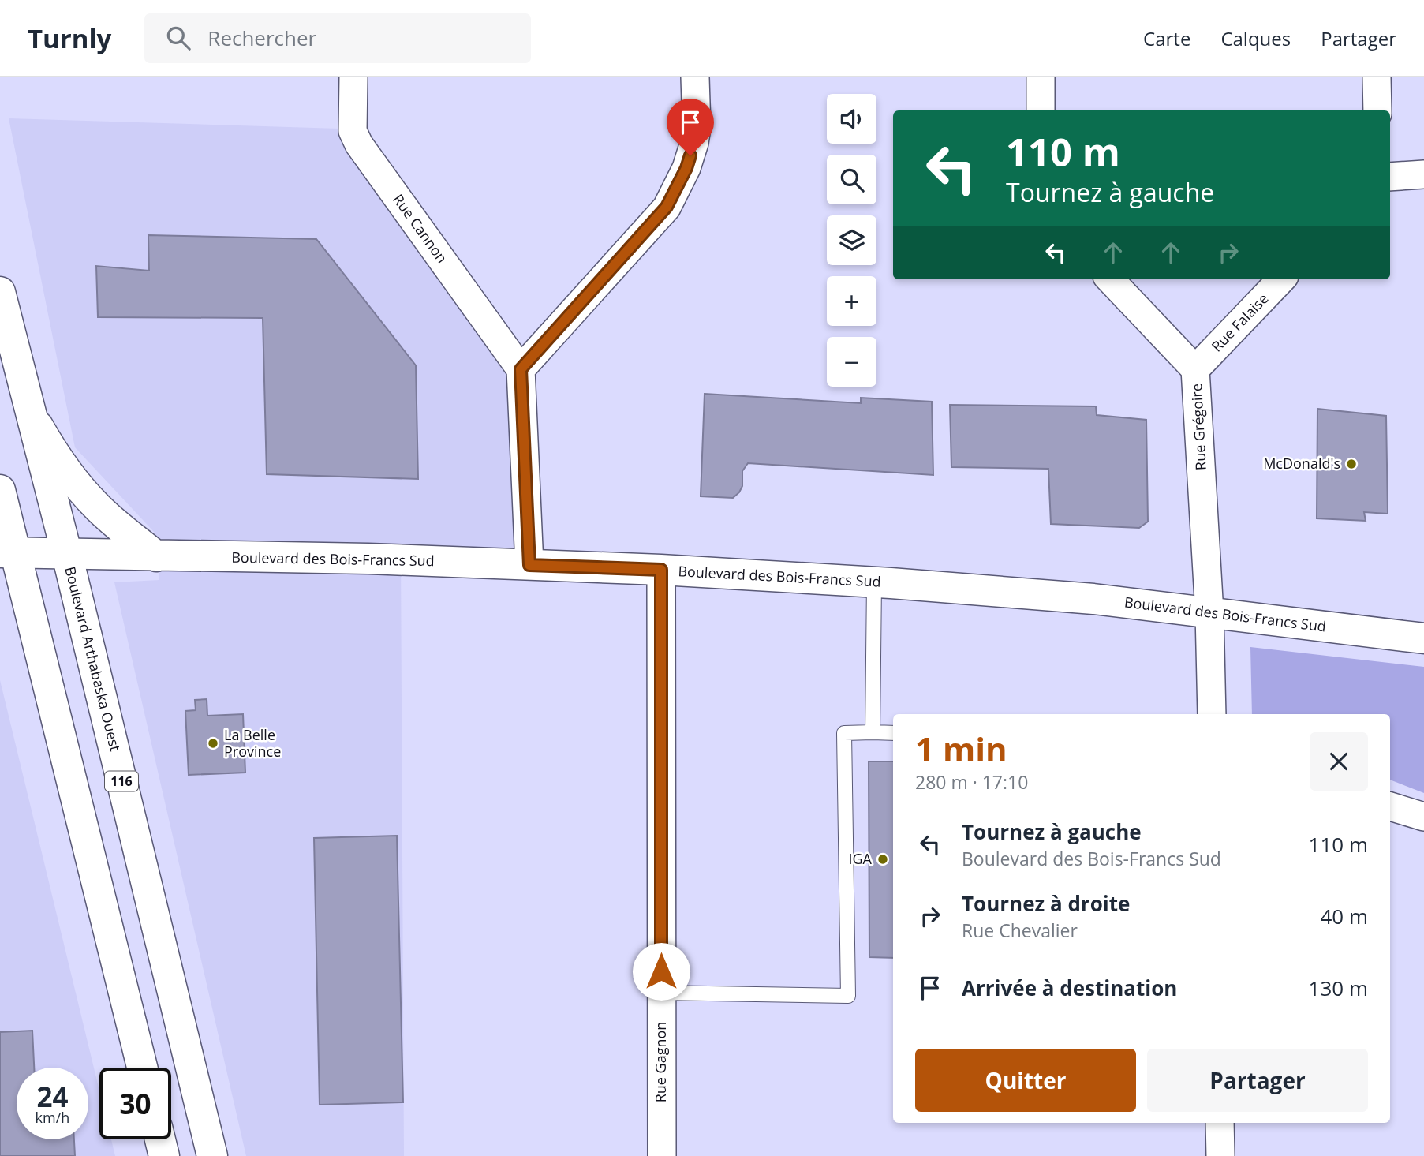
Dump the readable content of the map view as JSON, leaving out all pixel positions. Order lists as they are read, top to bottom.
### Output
{
  "streets": {
    "street": [
      "Rue Cannon",
      "Rue Falaise",
      "Rue Grégoire",
      "Boulevard des Bois-Francs Sud",
      "Boulevard Arthabaska Ouest",
      "116",
      "Rue Gagnon"
    ]
  },
  "crossings": [
    ["Rue Falaise", "Rue Grégoire"],
    ["Rue Grégoire", "Boulevard des Bois-Francs Sud"],
    ["Boulevard des Bois-Francs Sud", "Boulevard Arthabaska Ouest"],
    ["Boulevard des Bois-Francs Sud", "Rue Gagnon"]
  ],
  "places": ["McDonald's", "La Belle Province", "IGA"],
  "page": {
    "header": "Turnly",
    "search": "Rechercher",
    "nav": ["Carte", "Calques", "Partager"],
    "map_buttons": ["+", "−"],
    "turn": ["110 m", "Tournez à gauche"],
    "heading": ["1 min", "280 m · 17:10"],
    "list": [
      {
        "name": "Tournez à gauche",
        "note": "Boulevard des Bois-Francs Sud",
        "value": "110 m"
      },
      {
        "name": "Tournez à droite",
        "note": "Rue Chevalier",
        "value": "40 m"
      },
      {
        "name": "Arrivée à destination",
        "value": "130 m"
      }
    ],
    "buttons": ["Quitter", "Partager"],
    "speed": "24 km/h",
    "limit": "30"
  }
}
